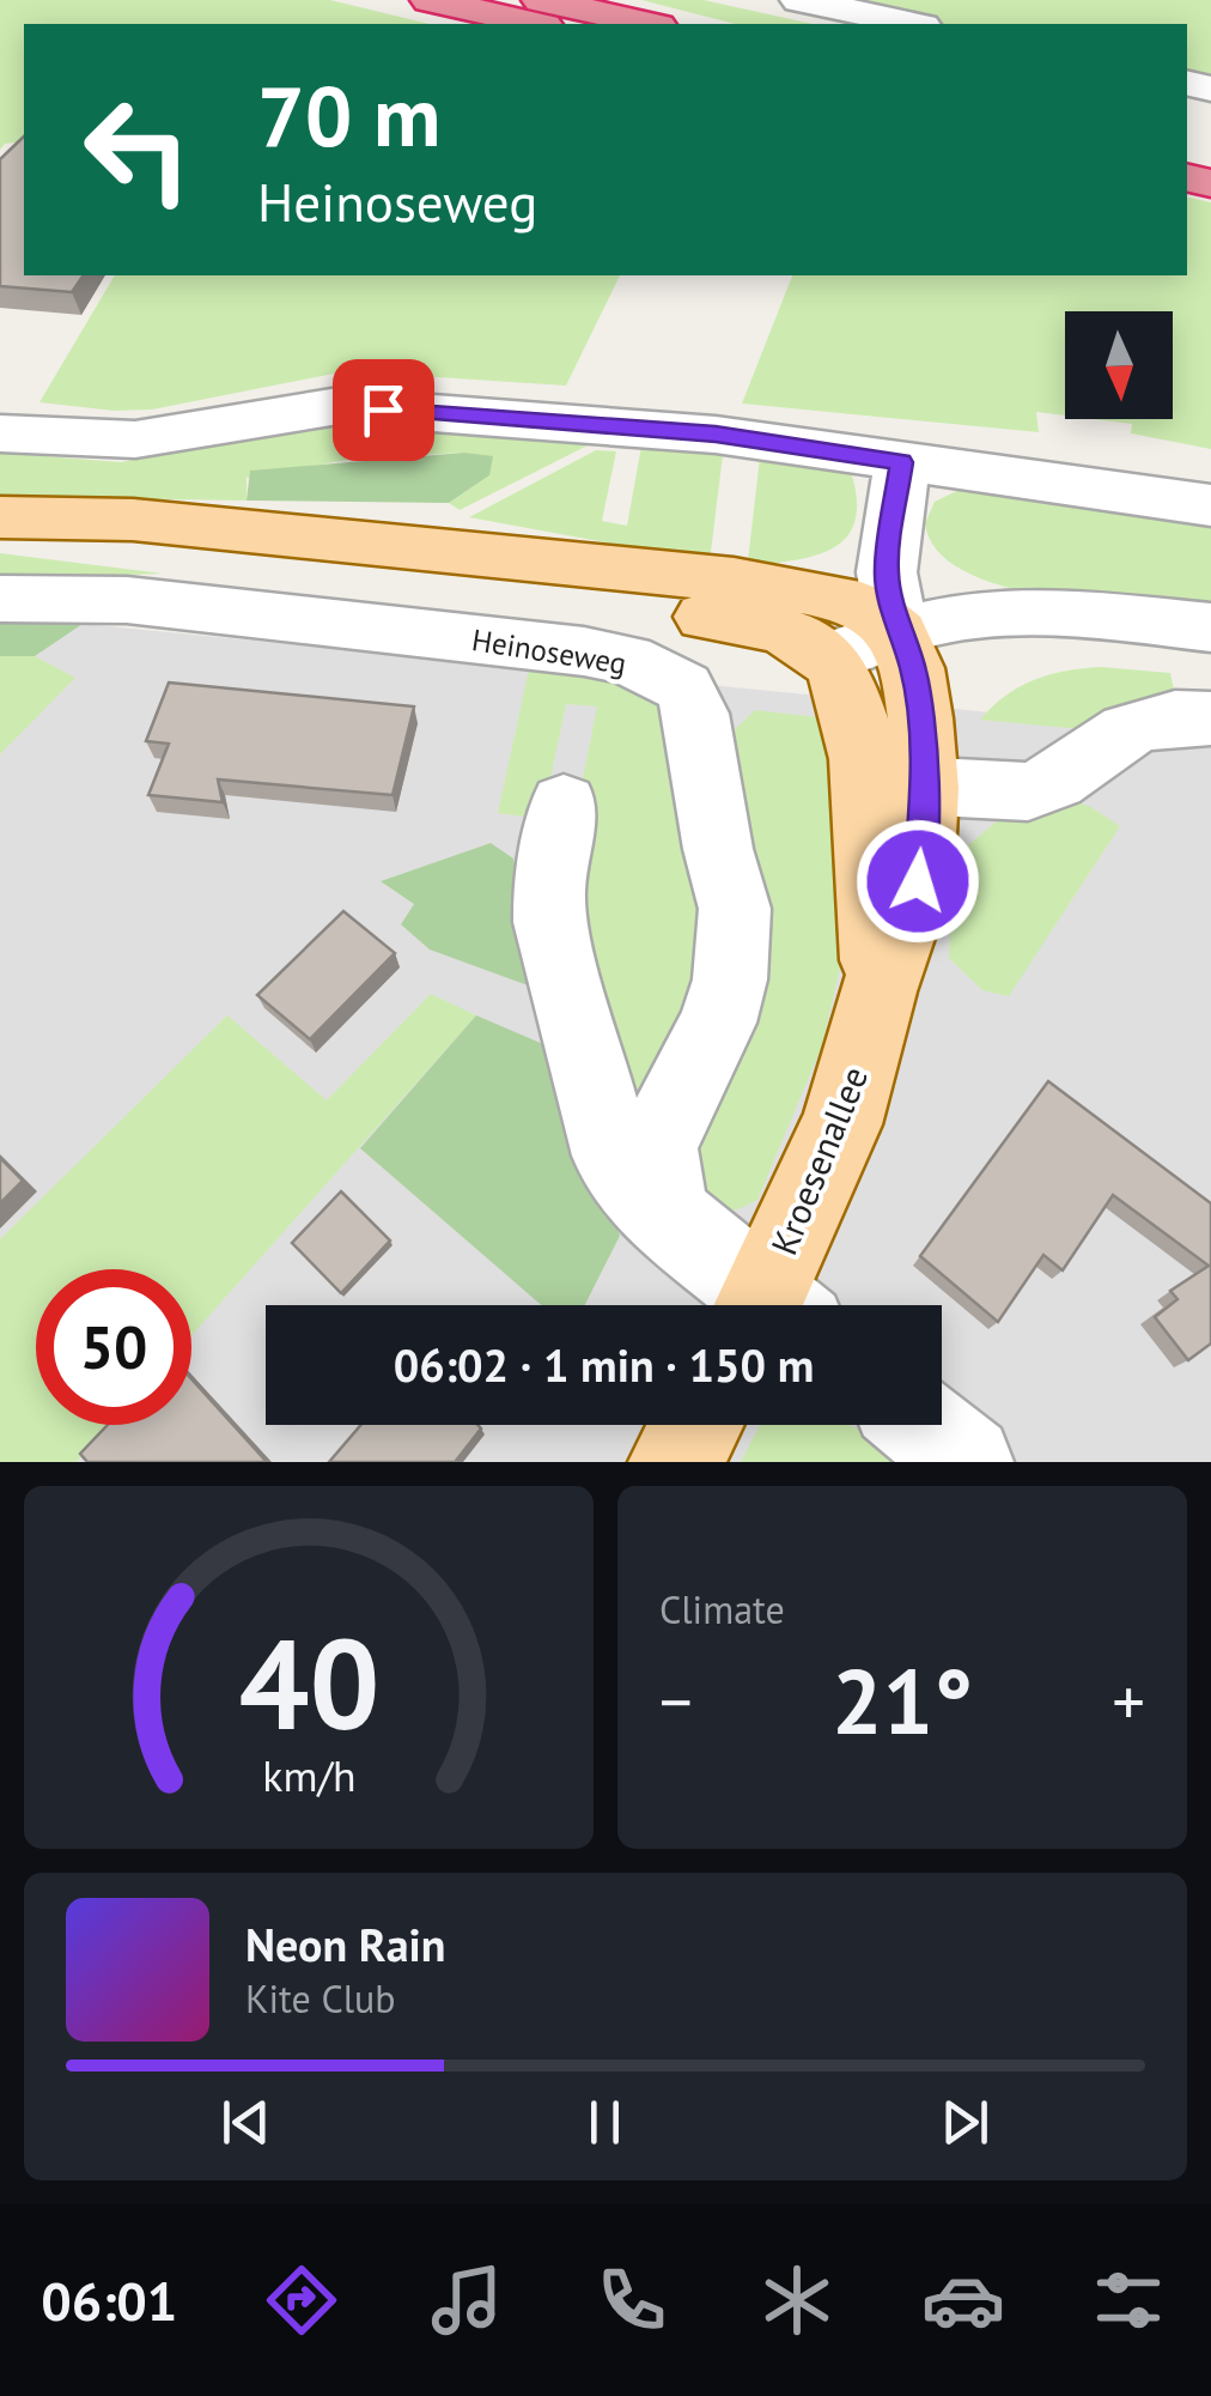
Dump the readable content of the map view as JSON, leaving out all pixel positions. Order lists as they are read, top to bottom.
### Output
{
  "streets": {
    "main road": ["Heinoseweg", "Kroesenallee"]
  },
  "crossings": [
    ["Heinoseweg", "Kroesenallee"]
  ],
  "north": "bottom",
  "page": {
    "turn": ["70 m", "Heinoseweg"],
    "limit": "50",
    "trip": "06:02 · 1 min · 150 m",
    "tile": "Climate",
    "heat": ["−", "21°", "+"],
    "song": ["Neon Rain", "Kite Club"],
    "tabs": "06:01",
    "gauge": ["40", "km/h"]
  }
}
